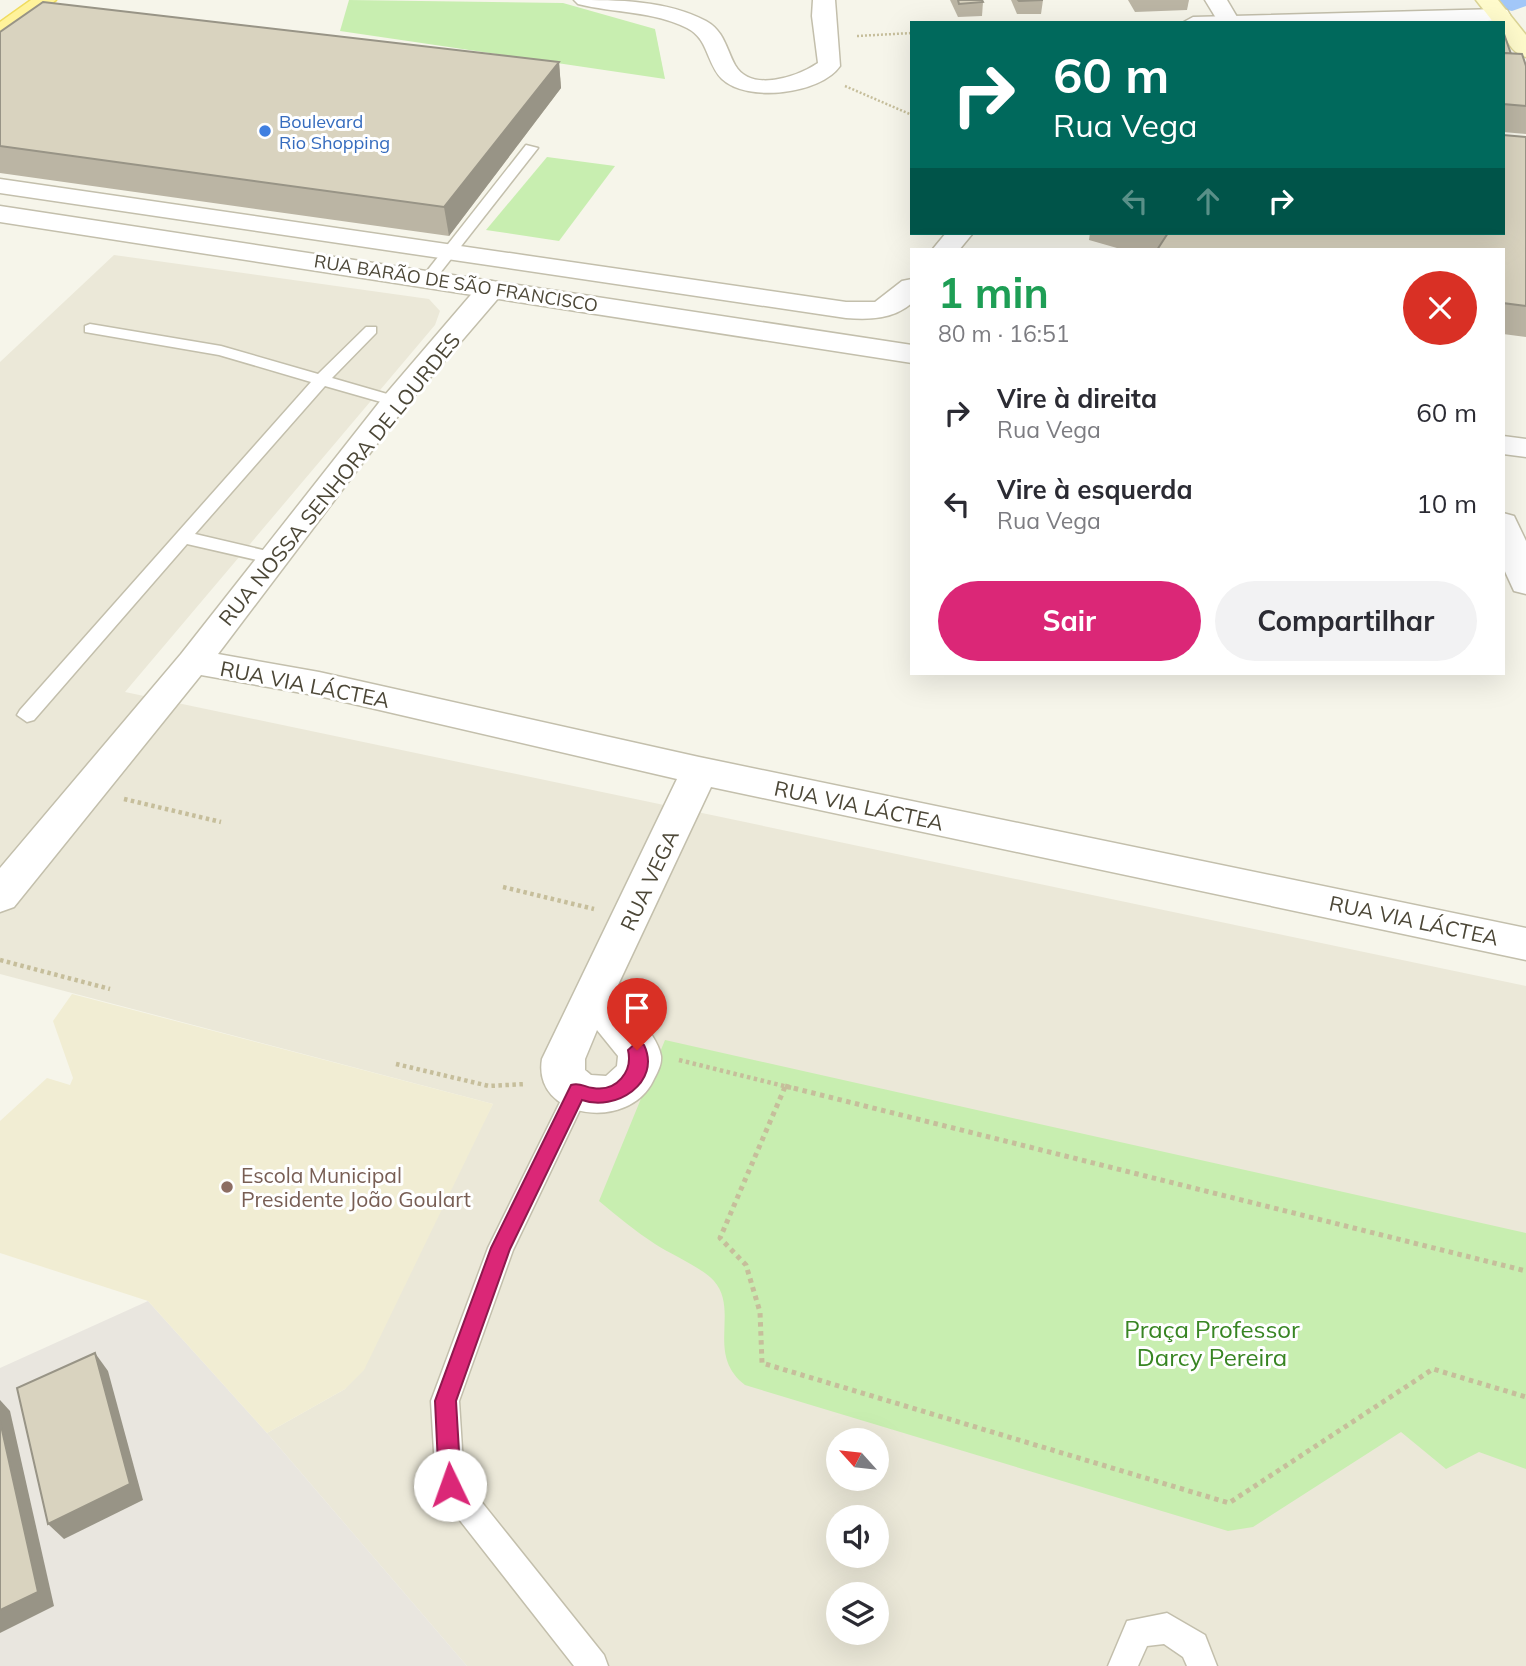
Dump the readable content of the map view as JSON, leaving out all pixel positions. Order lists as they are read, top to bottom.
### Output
{
  "streets": {
    "street": [
      "RUA BARÃO DE SÃO FRANCISCO",
      "RUA NOSSA SENHORA DE LOURDES",
      "RUA VIA LÁCTEA",
      "RUA VEGA"
    ]
  },
  "crossings": [
    ["RUA BARÃO DE SÃO FRANCISCO", "RUA NOSSA SENHORA DE LOURDES"],
    ["RUA NOSSA SENHORA DE LOURDES", "RUA VIA LÁCTEA"],
    ["RUA VIA LÁCTEA", "RUA VEGA"]
  ],
  "parks": ["Praça Professor Darcy Pereira"],
  "places": ["Boulevard Rio Shopping", "Escola Municipal Presidente João Goulart"],
  "north": "top left",
  "page": {
    "turn": ["60 m", "Rua Vega"],
    "heading": ["1 min", "80 m · 16:51"],
    "list": [
      {
        "name": "Vire à direita",
        "note": "Rua Vega",
        "value": "60 m"
      },
      {
        "name": "Vire à esquerda",
        "note": "Rua Vega",
        "value": "10 m"
      }
    ],
    "buttons": ["Sair", "Compartilhar"]
  }
}
